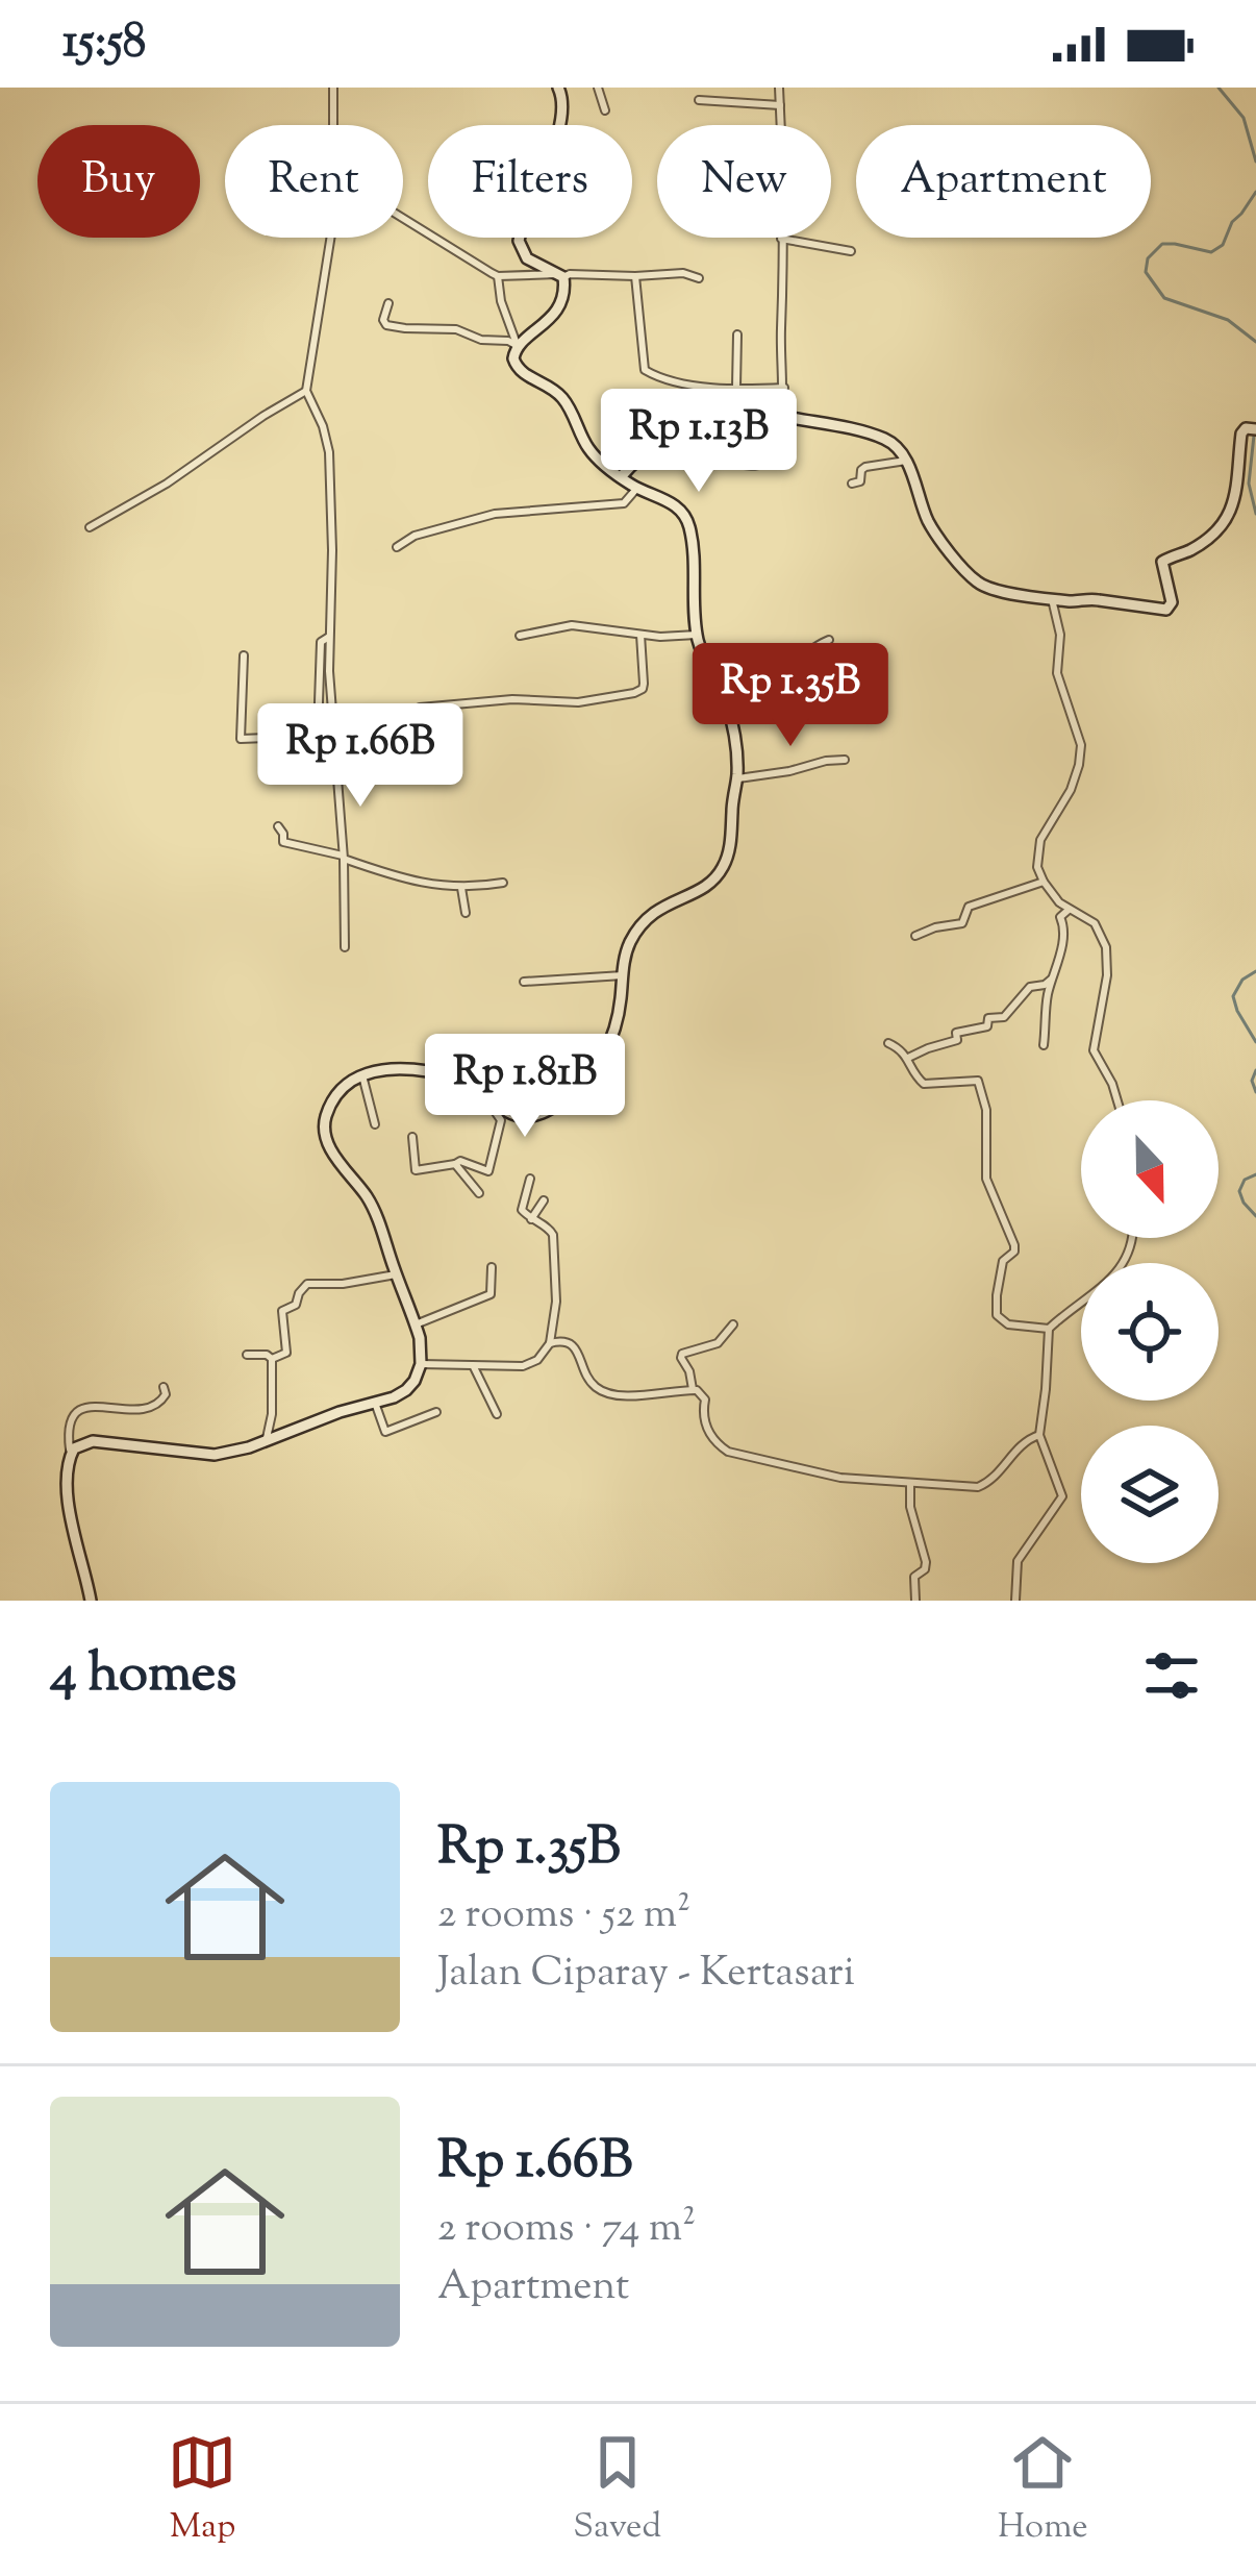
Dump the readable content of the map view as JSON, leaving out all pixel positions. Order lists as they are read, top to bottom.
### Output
{
  "north": "bottom",
  "page": {
    "status": "15:58",
    "chip": [
      "Buy",
      "Rent",
      "Filters",
      "New",
      "Apartment"
    ],
    "price": [
      "Rp 1.13B",
      "Rp 1.35B",
      "Rp 1.66B",
      "Rp 1.81B"
    ],
    "heading": "4 homes",
    "list": [
      {
        "name": "Rp 1.35B",
        "note": "2 rooms · 52 m² · Jalan Ciparay - Kertasari"
      },
      {
        "name": "Rp 1.66B",
        "note": "2 rooms · 74 m² · Apartment"
      }
    ],
    "tabs": ["Map", "Saved", "Home"]
  }
}
